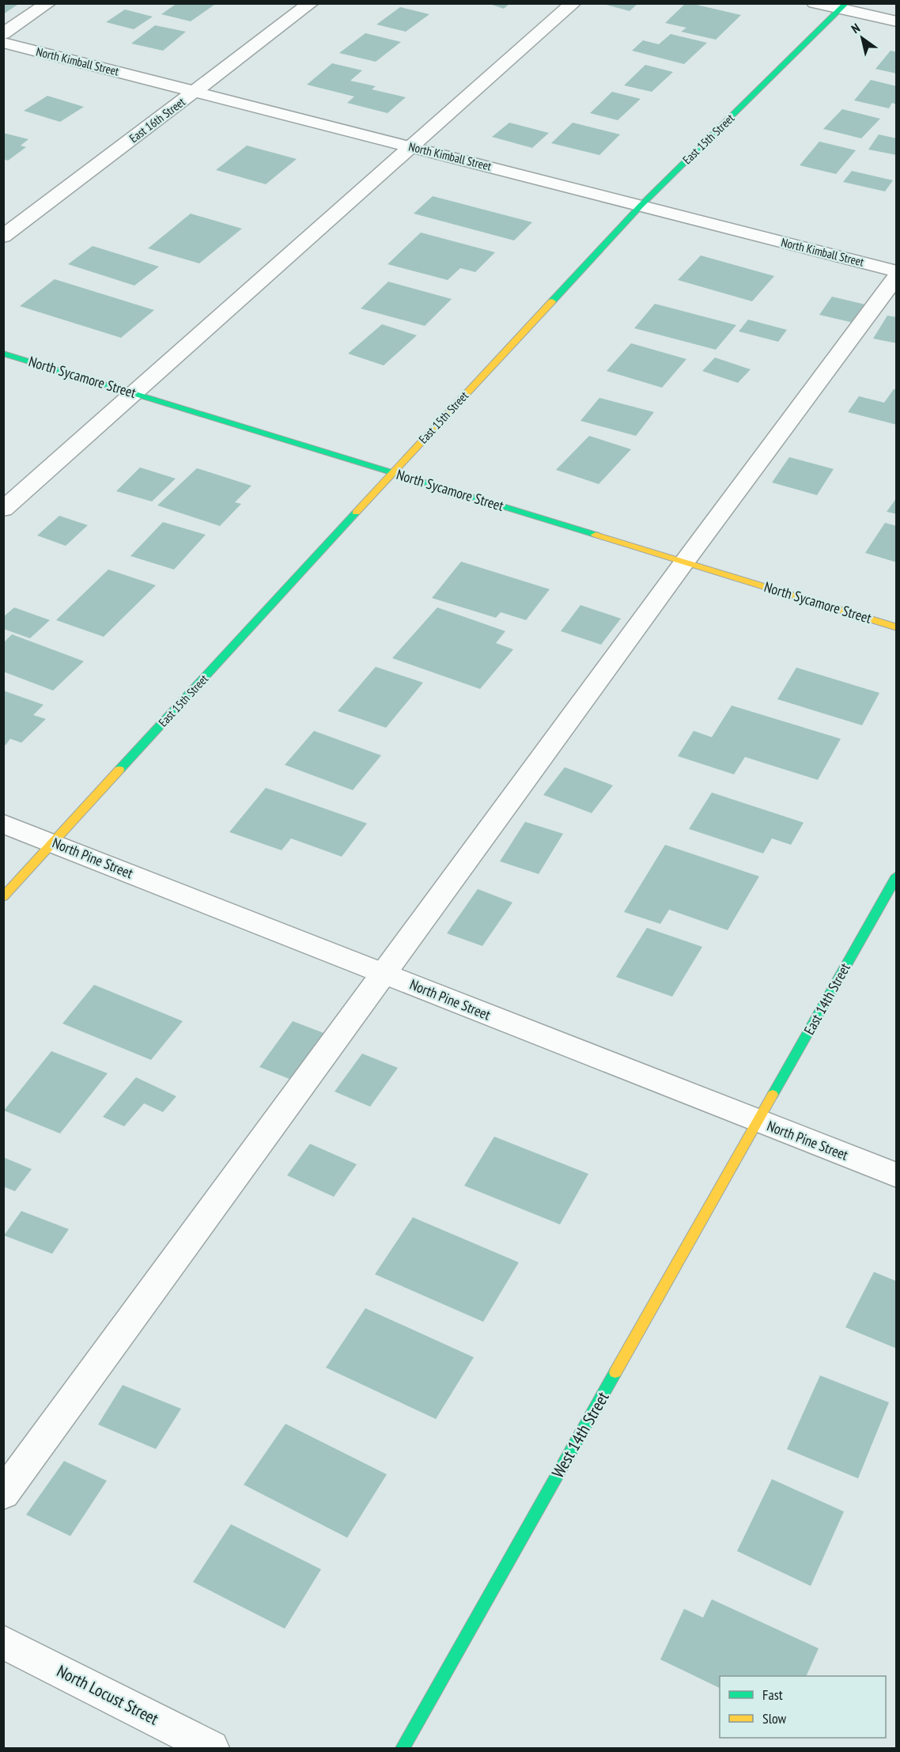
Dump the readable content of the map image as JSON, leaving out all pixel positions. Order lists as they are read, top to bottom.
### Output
{
  "streets": {
    "street": [
      "North Kimball Street",
      "East 16th Street",
      "East 15th Street",
      "North Sycamore Street",
      "North Pine Street",
      "East 14th Street",
      "West 14th Street",
      "North Locust Street"
    ]
  },
  "crossings": [
    ["North Kimball Street", "East 16th Street"],
    ["North Kimball Street", "East 15th Street"],
    ["East 15th Street", "North Sycamore Street"],
    ["East 15th Street", "North Pine Street"],
    ["North Pine Street", "East 14th Street"],
    ["North Pine Street", "West 14th Street"],
    ["East 14th Street", "West 14th Street"]
  ],
  "legend": ["Fast", "Slow"],
  "north": "top left"
}
